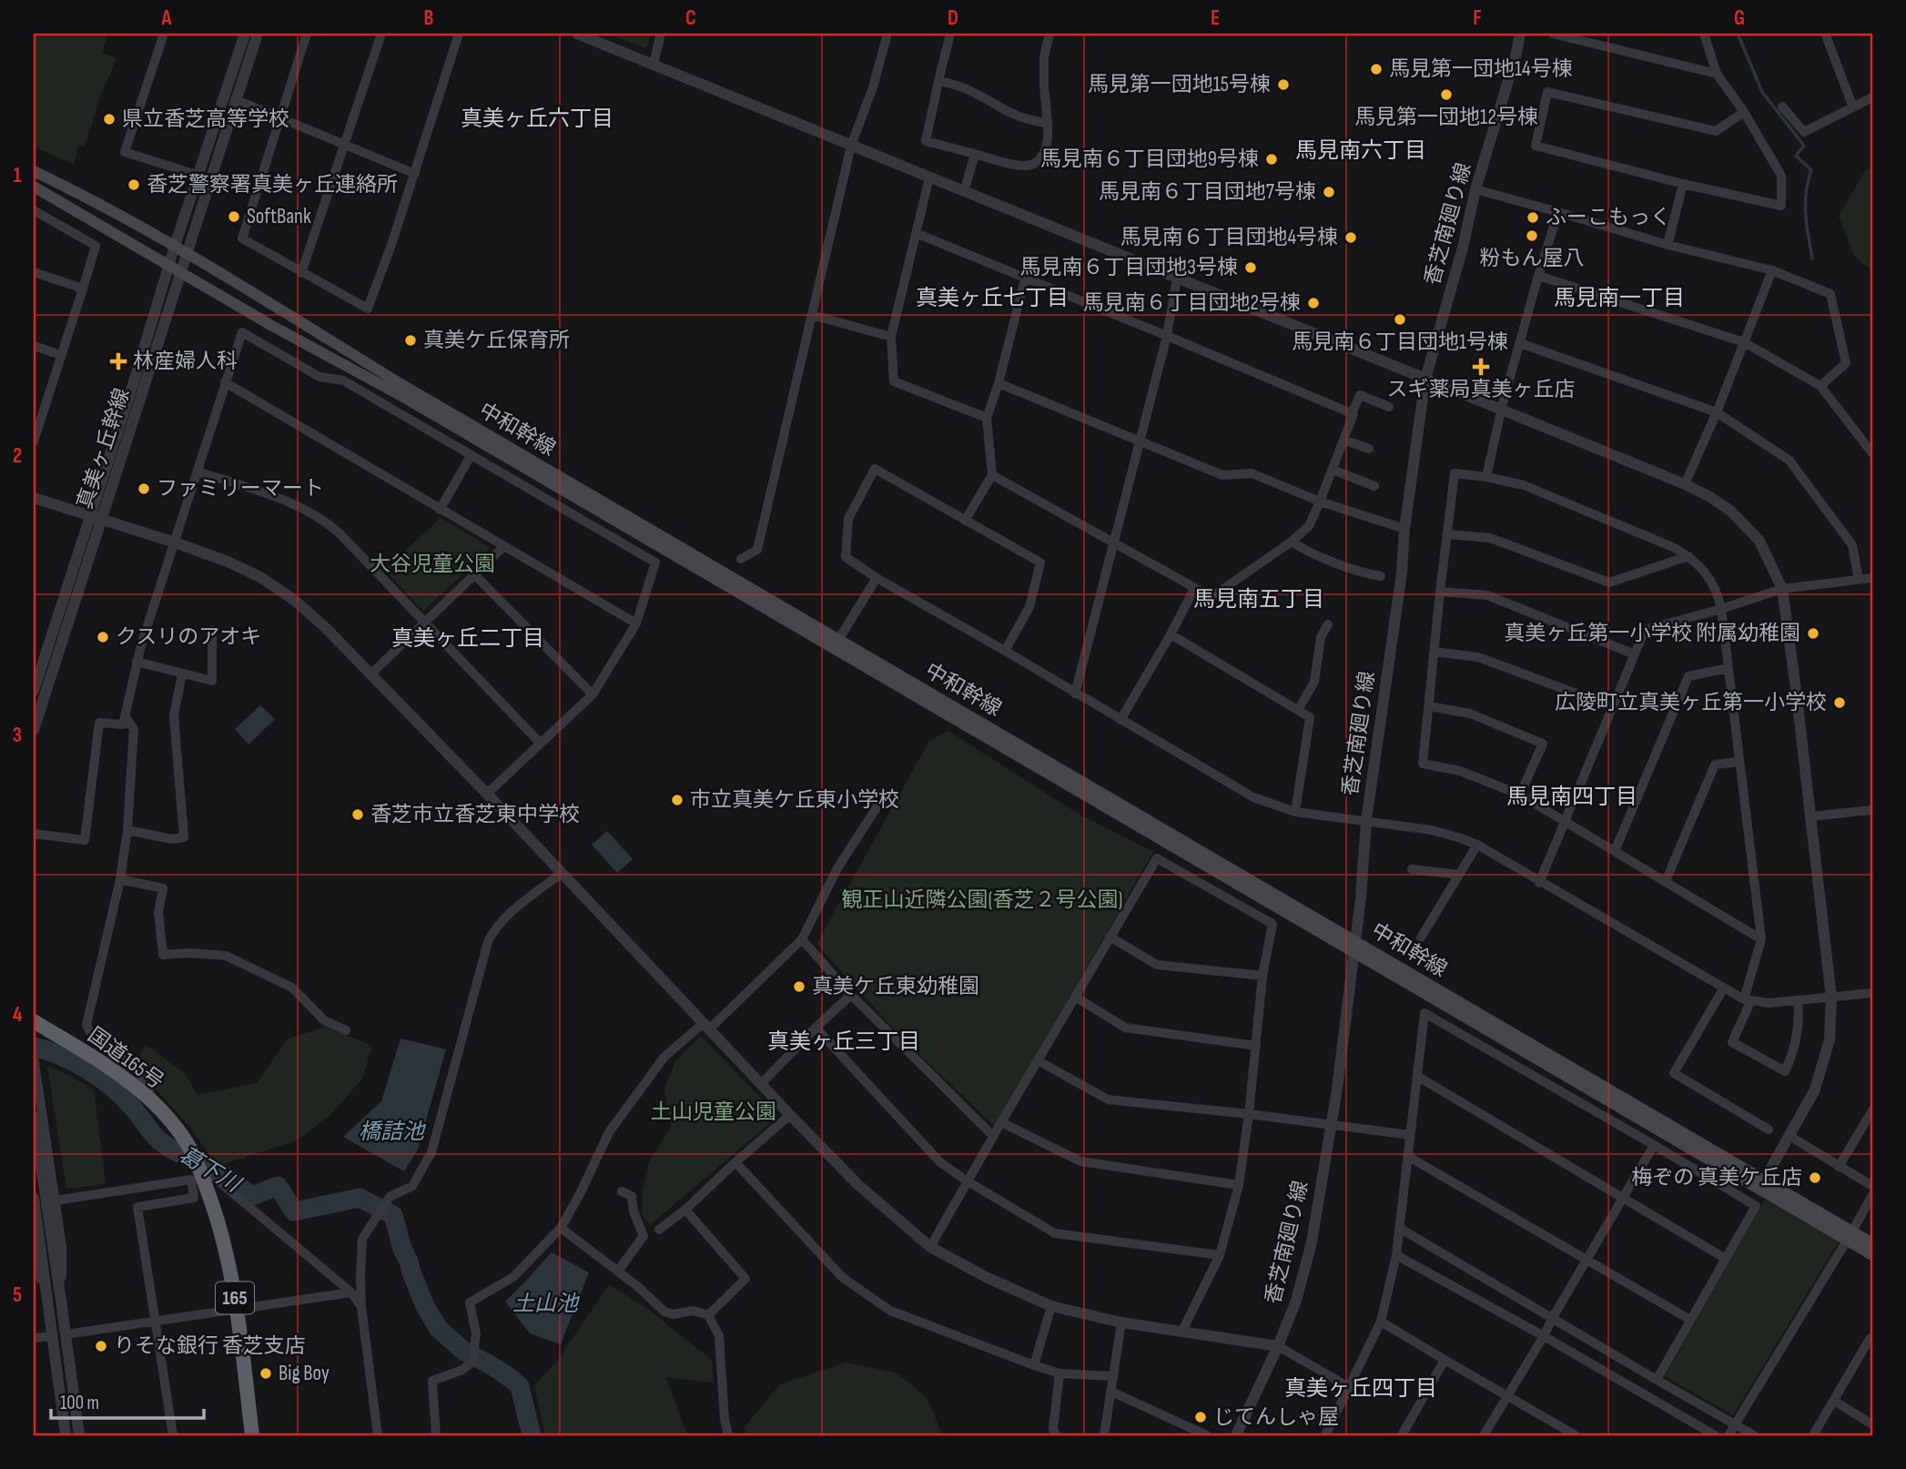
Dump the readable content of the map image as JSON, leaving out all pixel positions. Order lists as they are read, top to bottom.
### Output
{
  "streets": {
    "highway": ["国道165号", "165"],
    "main road": ["中和幹線"],
    "street": ["香芝南廻り線", "真美ヶ丘幹線"]
  },
  "crossings": [
    ["香芝南廻り線", "中和幹線"],
    ["中和幹線", "真美ヶ丘幹線"]
  ],
  "districts": [
    "真美ヶ丘六丁目",
    "馬見南六丁目",
    "真美ヶ丘七丁目",
    "馬見南一丁目",
    "馬見南五丁目",
    "真美ヶ丘二丁目",
    "馬見南四丁目",
    "真美ヶ丘三丁目",
    "真美ヶ丘四丁目"
  ],
  "water": ["橋詰池", "葛下川", "土山池"],
  "parks": ["大谷児童公園", "観正山近隣公園(香芝２号公園)", "土山児童公園"],
  "places": {
    "other": [
      "馬見第一団地14号棟",
      "馬見第一団地15号棟",
      "馬見第一団地12号棟",
      "県立香芝高等学校",
      "馬見南６丁目団地9号棟",
      "香芝警察署真美ヶ丘連絡所",
      "馬見南６丁目団地7号棟",
      "SoftBank",
      "ふーこもっく",
      "粉もん屋八",
      "馬見南６丁目団地4号棟",
      "馬見南６丁目団地3号棟",
      "馬見南６丁目団地2号棟",
      "馬見南６丁目団地1号棟",
      "真美ケ丘保育所",
      "ファミリーマート",
      "真美ヶ丘第一小学校 附属幼稚園",
      "クスリのアオキ",
      "広陵町立真美ヶ丘第一小学校",
      "市立真美ケ丘東小学校",
      "香芝市立香芝東中学校",
      "真美ケ丘東幼稚園",
      "梅ぞの 真美ケ丘店",
      "りそな銀行 香芝支店",
      "Big Boy",
      "じてんしゃ屋"
    ],
    "health": ["林産婦人科", "スギ薬局真美ヶ丘店"]
  },
  "scale_bar": "100 m",
  "grid": {
    "columns": [
      "A",
      "B",
      "C",
      "D",
      "E",
      "F",
      "G"
    ],
    "rows": [
      "1",
      "2",
      "3",
      "4",
      "5"
    ]
  }
}
